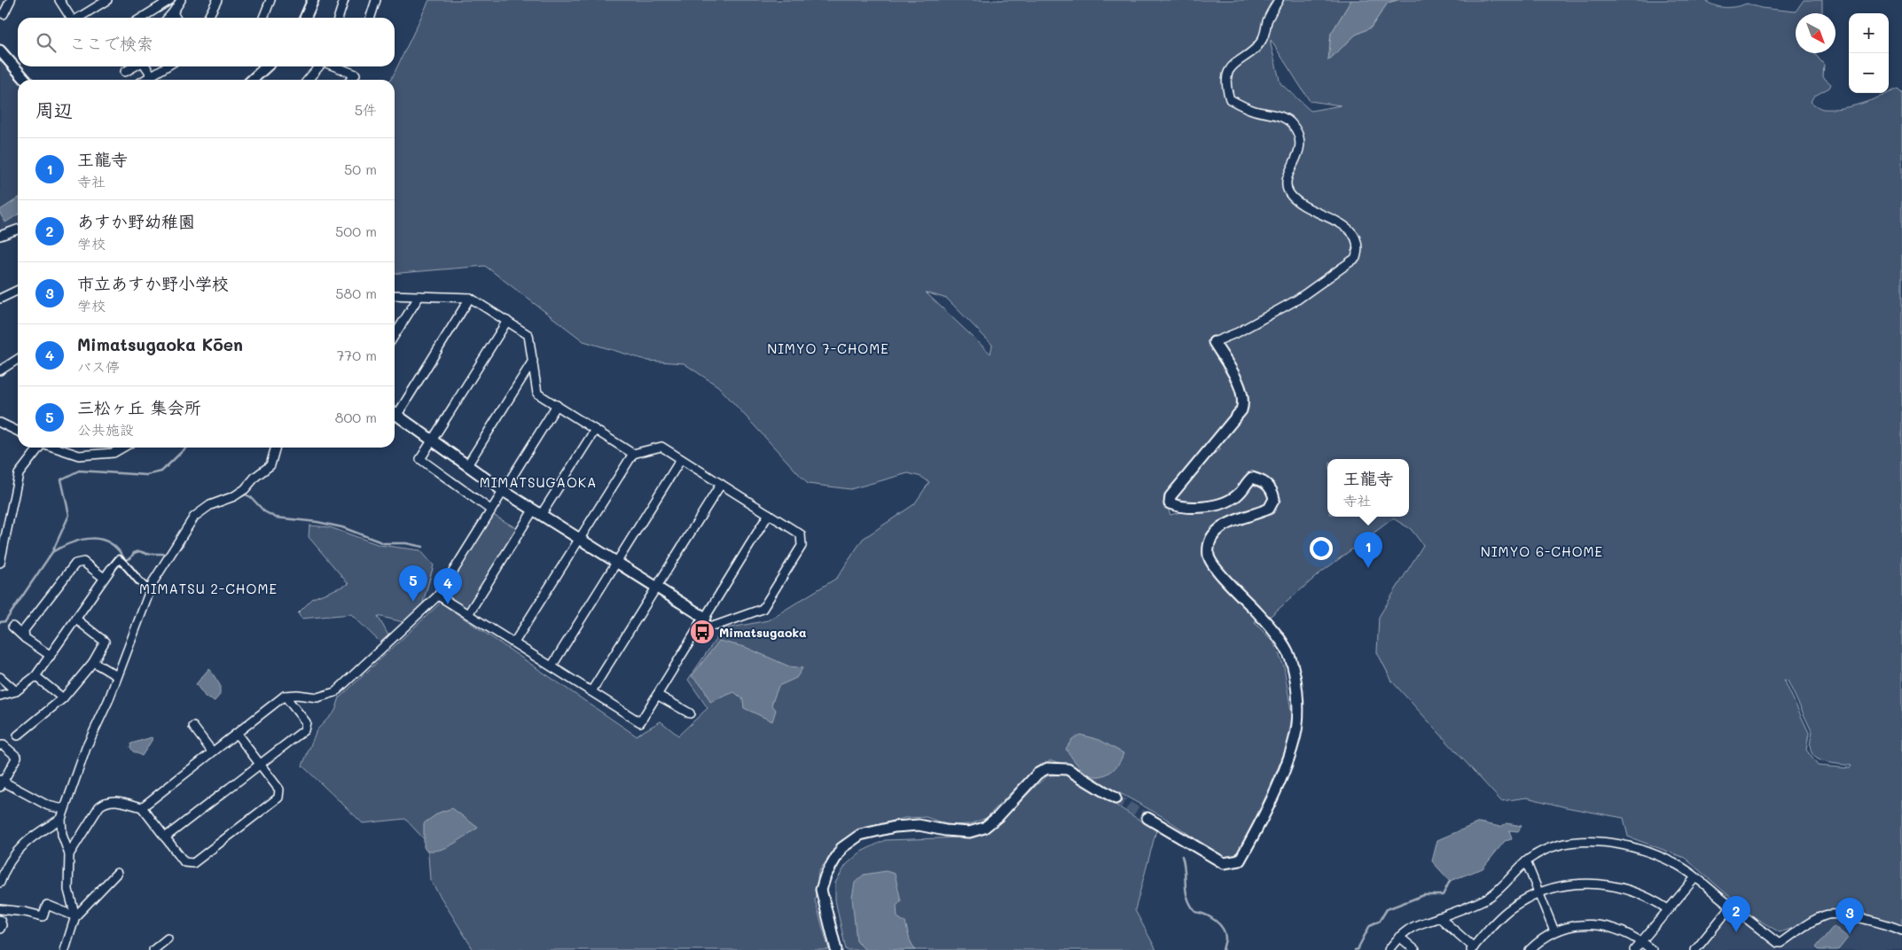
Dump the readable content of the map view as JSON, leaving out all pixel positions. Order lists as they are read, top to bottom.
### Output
{
  "districts": [
    "NIMYO 7-CHOME",
    "MIMATSUGAOKA",
    "NIMYO 6-CHOME",
    "MIMATSU 2-CHOME"
  ],
  "places": {
    "bus stop": ["Mimatsugaoka"]
  },
  "north": "bottom right",
  "page": {
    "map_buttons": ["+", "−"],
    "search": "ここで検索",
    "heading": ["周辺", "5件"],
    "list": [
      {
        "mark": "1",
        "name": "王龍寺",
        "note": "寺社",
        "value": "50 m"
      },
      {
        "mark": "2",
        "name": "あすか野幼稚園",
        "note": "学校",
        "value": "500 m"
      },
      {
        "mark": "3",
        "name": "市立あすか野小学校",
        "note": "学校",
        "value": "580 m"
      },
      {
        "mark": "4",
        "name": "Mimatsugaoka Kōen",
        "note": "バス停",
        "value": "770 m"
      },
      {
        "mark": "5",
        "name": "三松ヶ丘 集会所",
        "note": "公共施設",
        "value": "800 m"
      }
    ],
    "popup": ["王龍寺", "寺社"],
    "pins": [
      "1",
      "5",
      "4",
      "2",
      "3"
    ]
  }
}
